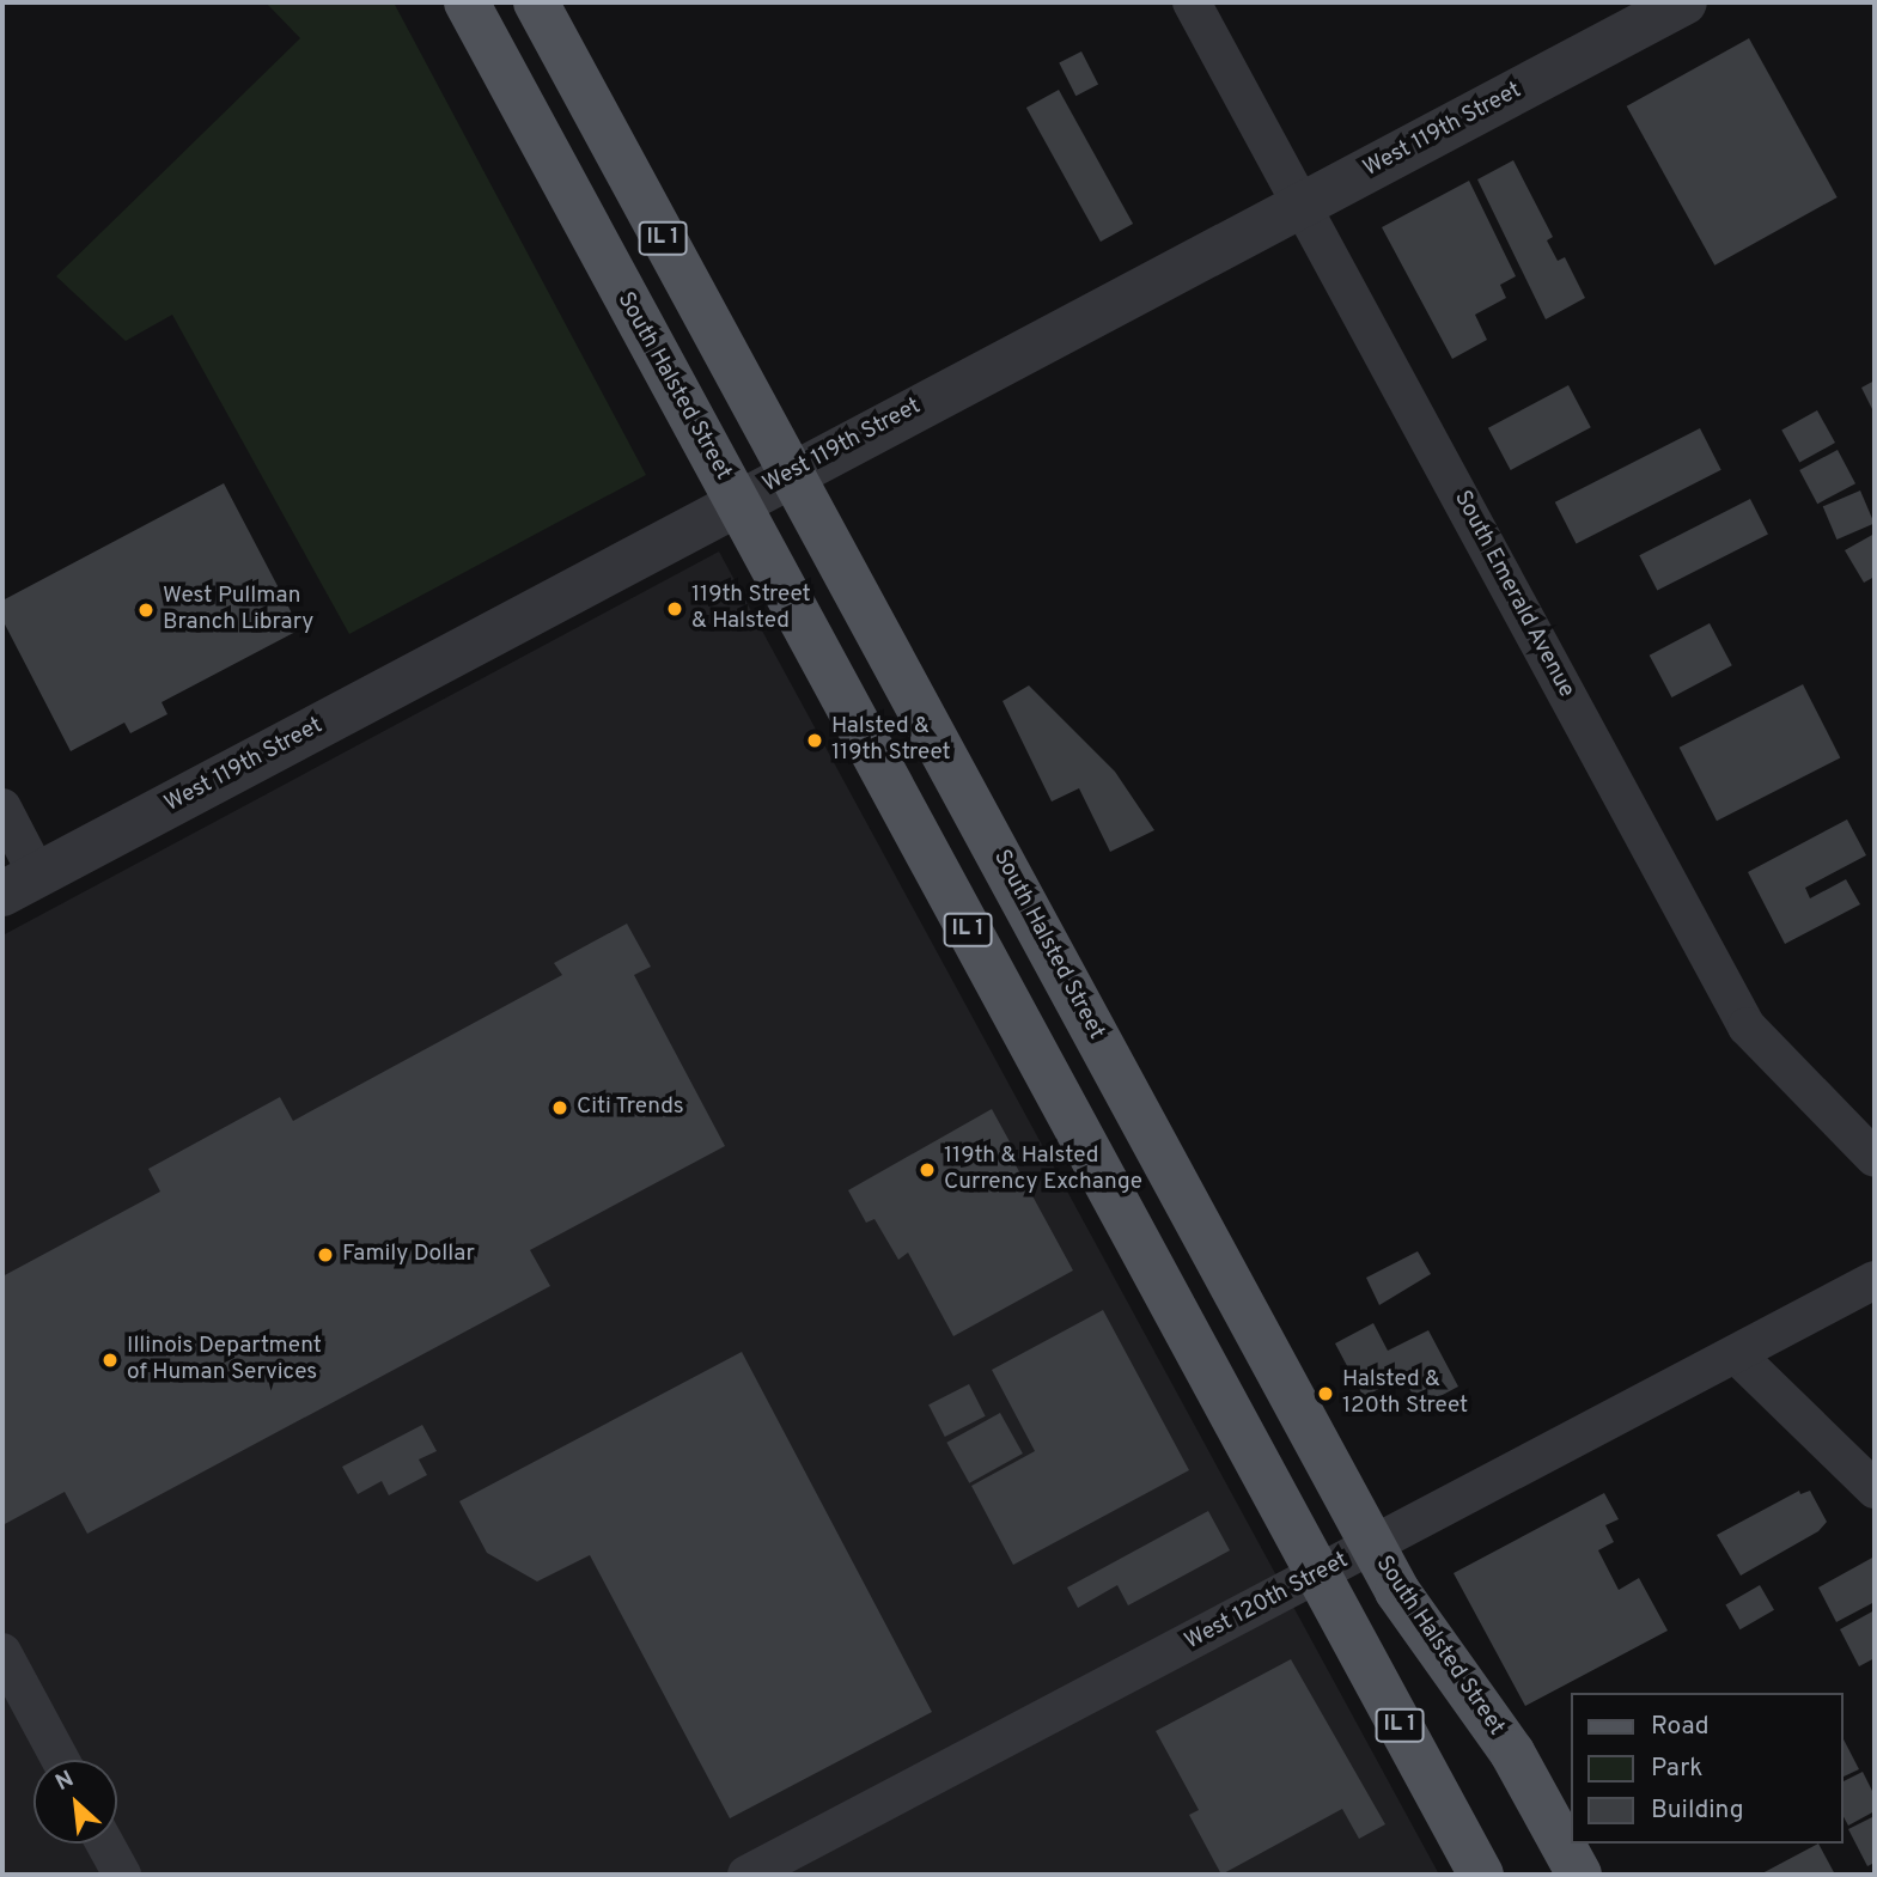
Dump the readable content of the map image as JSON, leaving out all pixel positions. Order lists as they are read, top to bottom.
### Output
{
  "streets": {
    "main road": ["IL 1", "South Halsted Street"],
    "street": ["West 119th Street", "South Emerald Avenue", "West 120th Street"]
  },
  "crossings": [
    ["West 119th Street", "South Halsted Street"],
    ["West 119th Street", "South Emerald Avenue"],
    ["South Halsted Street", "West 120th Street"]
  ],
  "places": [
    "119th Street & Halsted",
    "West Pullman Branch Library",
    "Halsted & 119th Street",
    "Citi Trends",
    "119th & Halsted Currency Exchange",
    "Family Dollar",
    "Illinois Department of Human Services",
    "Halsted & 120th Street"
  ],
  "legend": ["Road", "Park", "Building"],
  "north": "top left"
}
